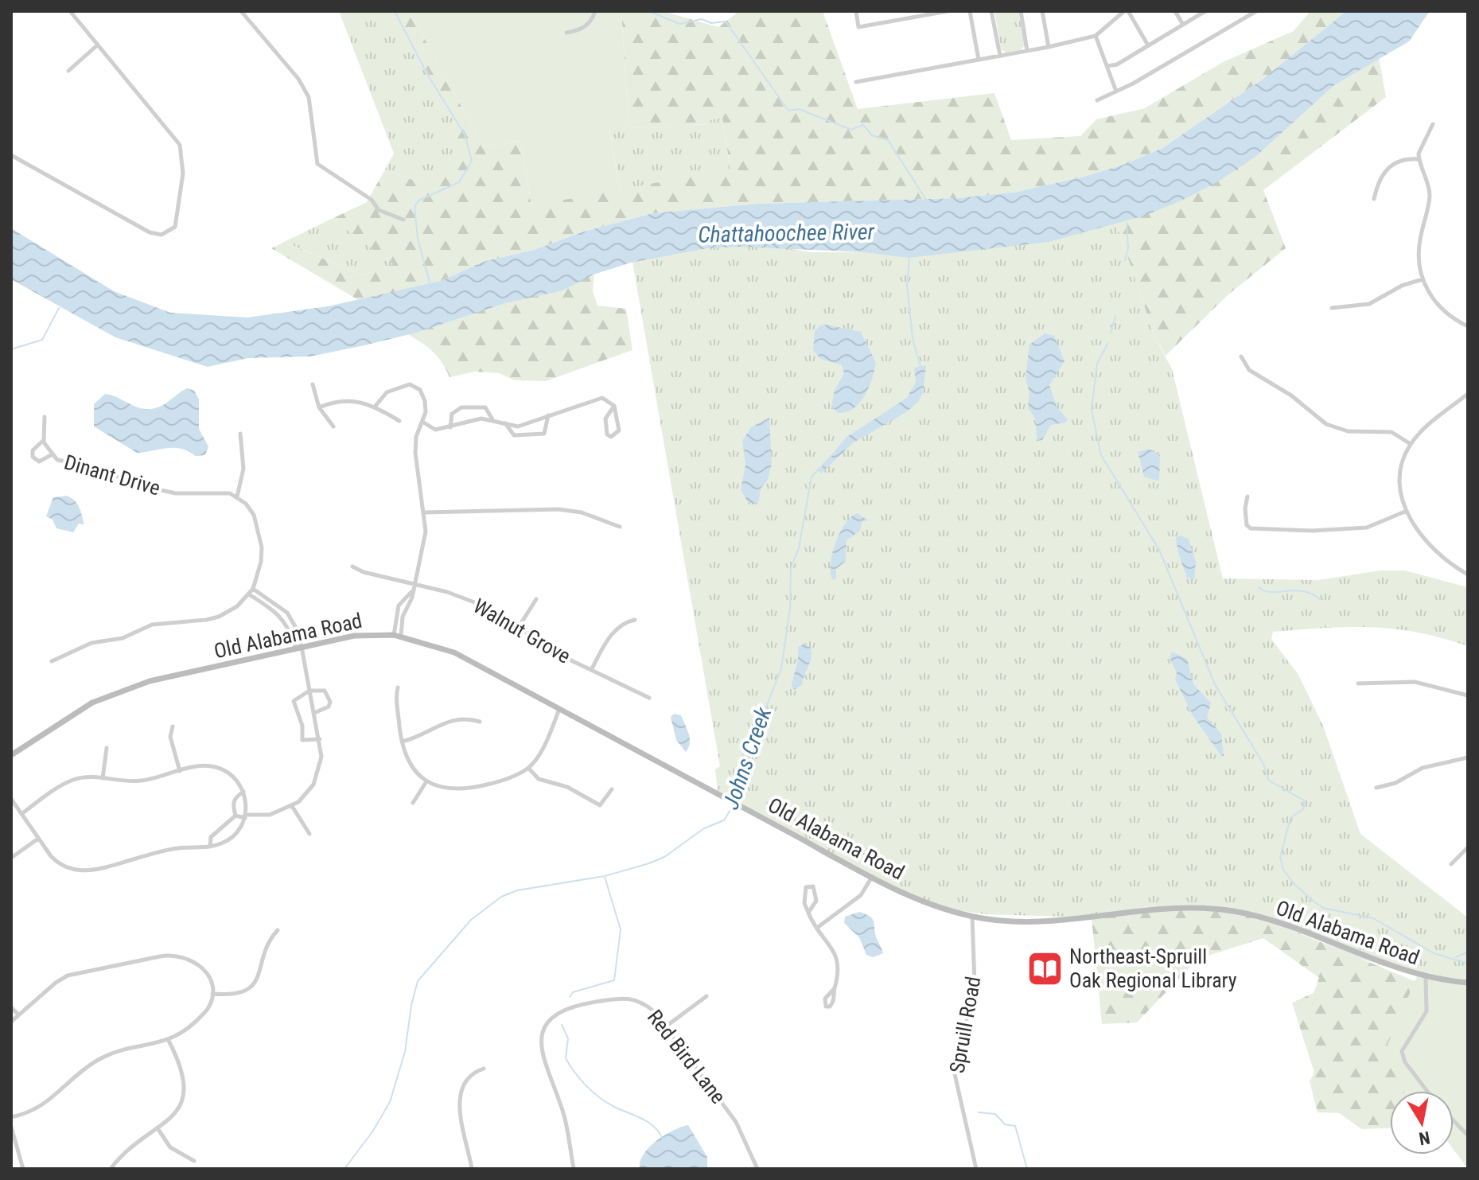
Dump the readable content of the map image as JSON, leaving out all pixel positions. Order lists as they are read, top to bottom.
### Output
{
  "streets": {
    "main road": ["Old Alabama Road"],
    "street": [
      "Dinant Drive",
      "Walnut Grove",
      "Spruill Road",
      "Red Bird Lane"
    ]
  },
  "crossings": [
    ["Old Alabama Road", "Spruill Road"]
  ],
  "water": ["Chattahoochee River", "Johns Creek"],
  "places": {
    "library": ["Northeast-Spruill Oak Regional Library"]
  },
  "north": "bottom"
}
